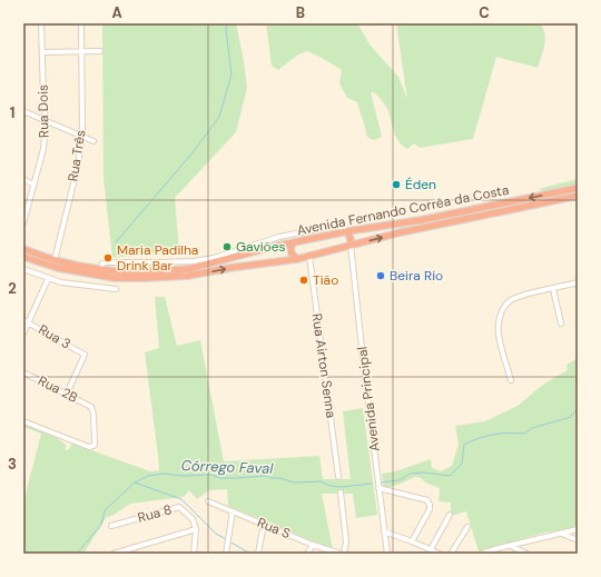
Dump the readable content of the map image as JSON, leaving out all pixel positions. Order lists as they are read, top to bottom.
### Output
{
  "streets": {
    "highway": ["Avenida Fernando Corrêa da Costa"],
    "street": [
      "Rua Dois",
      "Rua Três",
      "Rua 3",
      "Rua Airton Senna",
      "Rua 2B",
      "Avenida Principal",
      "Rua 8",
      "Rua S"
    ]
  },
  "crossings": [
    ["Rua Três", "Avenida Fernando Corrêa da Costa"],
    ["Avenida Fernando Corrêa da Costa", "Rua Airton Senna"],
    ["Avenida Fernando Corrêa da Costa", "Avenida Principal"],
    ["Rua 3", "Rua 2B"]
  ],
  "water": ["Córrego Faval"],
  "places": [
    "Éden",
    "Gaviões",
    "Maria Padilha Drink Bar",
    "Beira Rio",
    "Tião"
  ],
  "grid": {
    "columns": ["A", "B", "C"],
    "rows": ["1", "2", "3"]
  }
}
